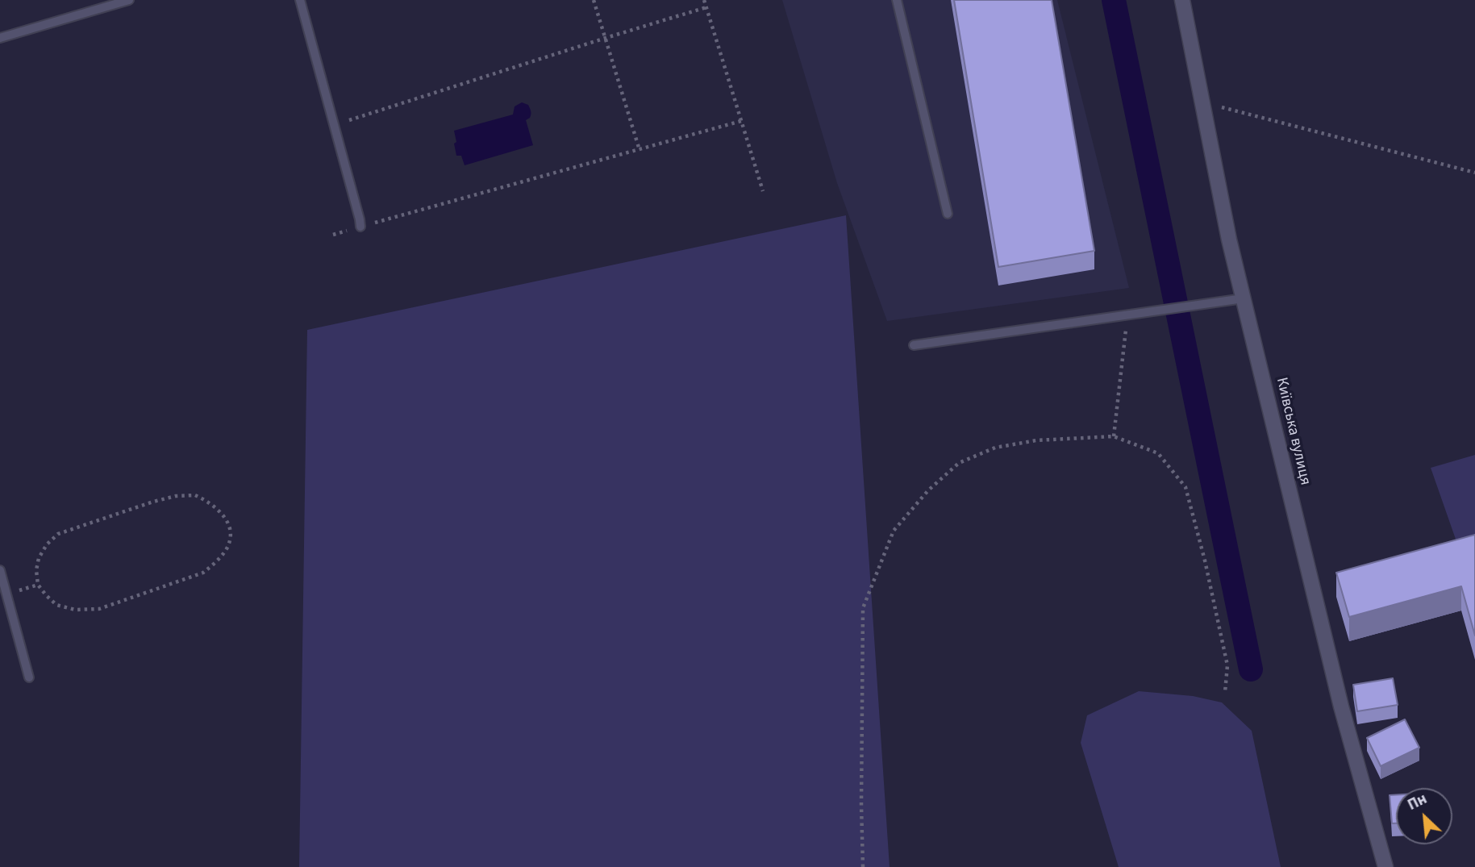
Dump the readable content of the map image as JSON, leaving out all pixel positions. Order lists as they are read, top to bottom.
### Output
{
  "streets": {
    "street": ["Київська вулиця"]
  },
  "north": "top left"
}
